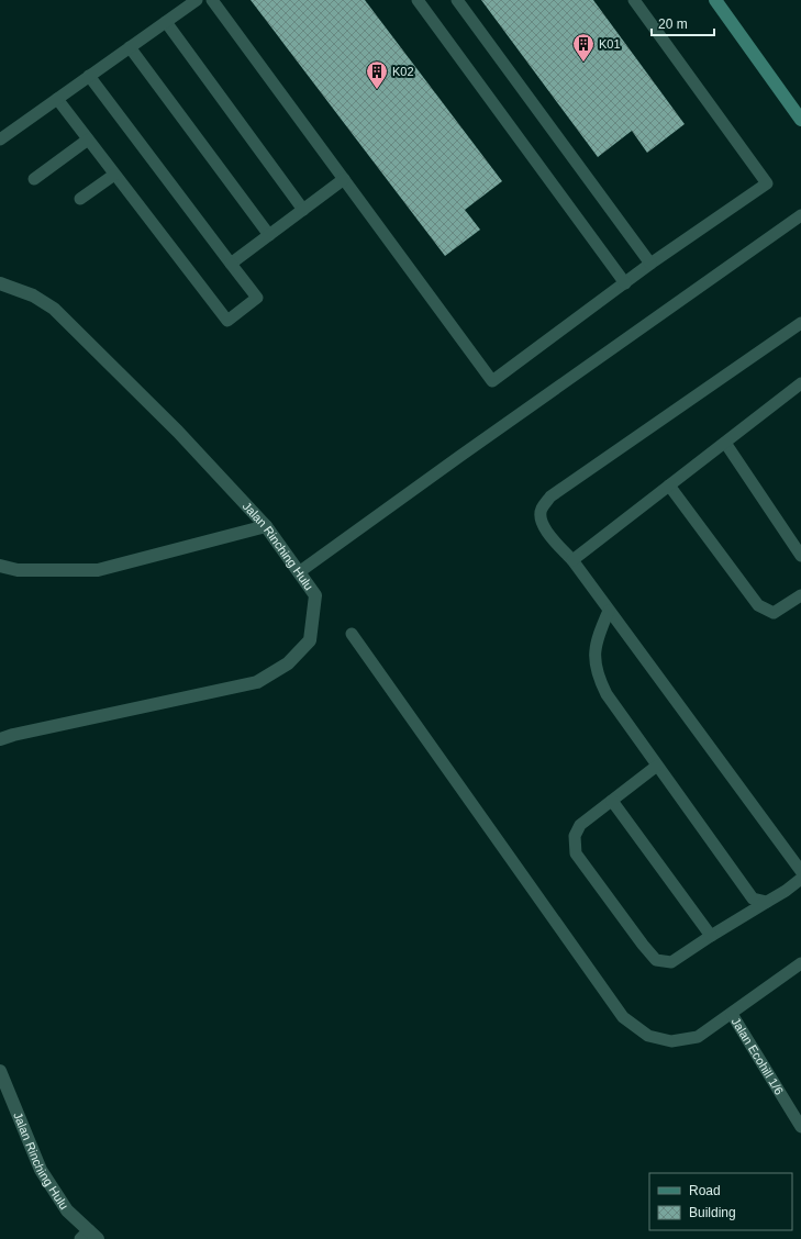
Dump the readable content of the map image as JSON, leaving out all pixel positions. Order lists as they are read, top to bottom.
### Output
{
  "streets": {
    "street": ["Jalan Rinching Hulu"],
    "lane": ["Jalan Ecohill 1/6"]
  },
  "places": {
    "building": ["K01", "K02"]
  },
  "legend": ["Road", "Building"],
  "scale_bar": "20 m"
}
